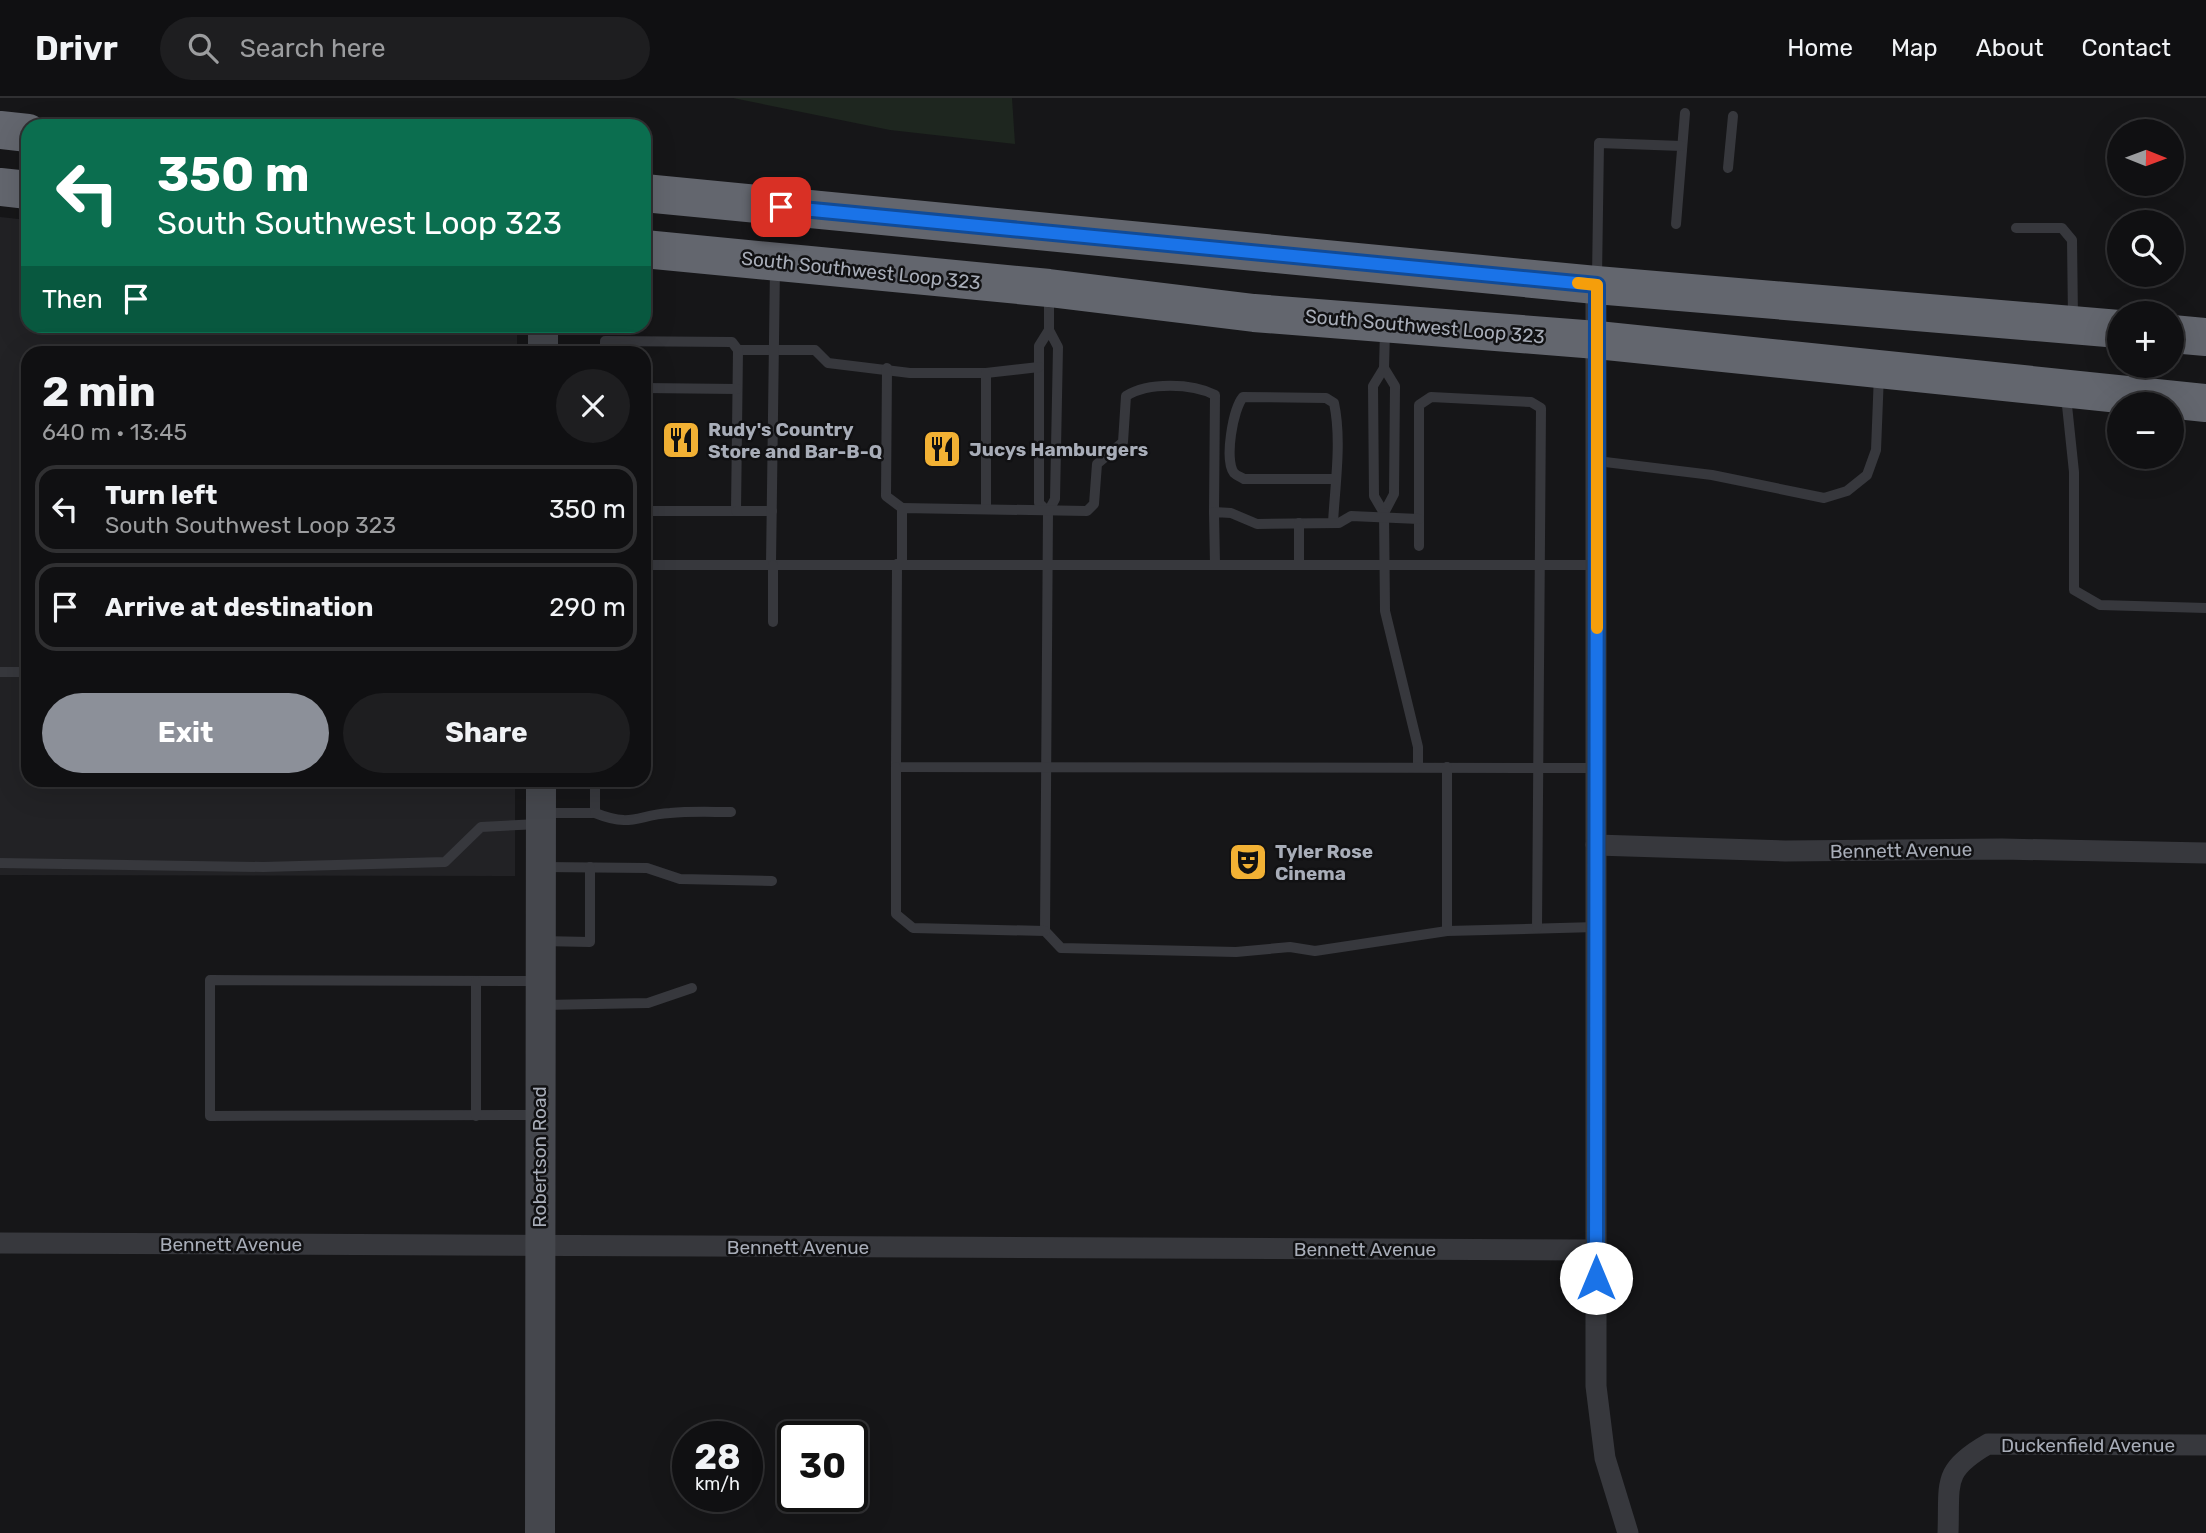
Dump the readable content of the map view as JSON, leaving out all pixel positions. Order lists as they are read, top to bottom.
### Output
{
  "streets": {
    "highway": ["South Southwest Loop 323"],
    "street": ["Bennett Avenue", "Robertson Road", "Duckenfield Avenue"]
  },
  "crossings": [
    ["Bennett Avenue", "Robertson Road"]
  ],
  "places": {
    "restaurant": ["Rudy's Country Store and Bar-B-Q", "Jucys Hamburgers"],
    "theatre": ["Tyler Rose Cinema"]
  },
  "north": "right",
  "page": {
    "header": "Drivr",
    "search": "Search here",
    "nav": [
      "Home",
      "Map",
      "About",
      "Contact"
    ],
    "map_buttons": ["+", "−"],
    "turn": ["350 m", "South Southwest Loop 323"],
    "then": "Then",
    "heading": ["2 min", "640 m · 13:45"],
    "list": [
      {
        "name": "Turn left",
        "note": "South Southwest Loop 323",
        "value": "350 m"
      },
      {
        "name": "Arrive at destination",
        "value": "290 m"
      }
    ],
    "buttons": ["Exit", "Share"],
    "speed": "28 km/h",
    "limit": "30"
  }
}
